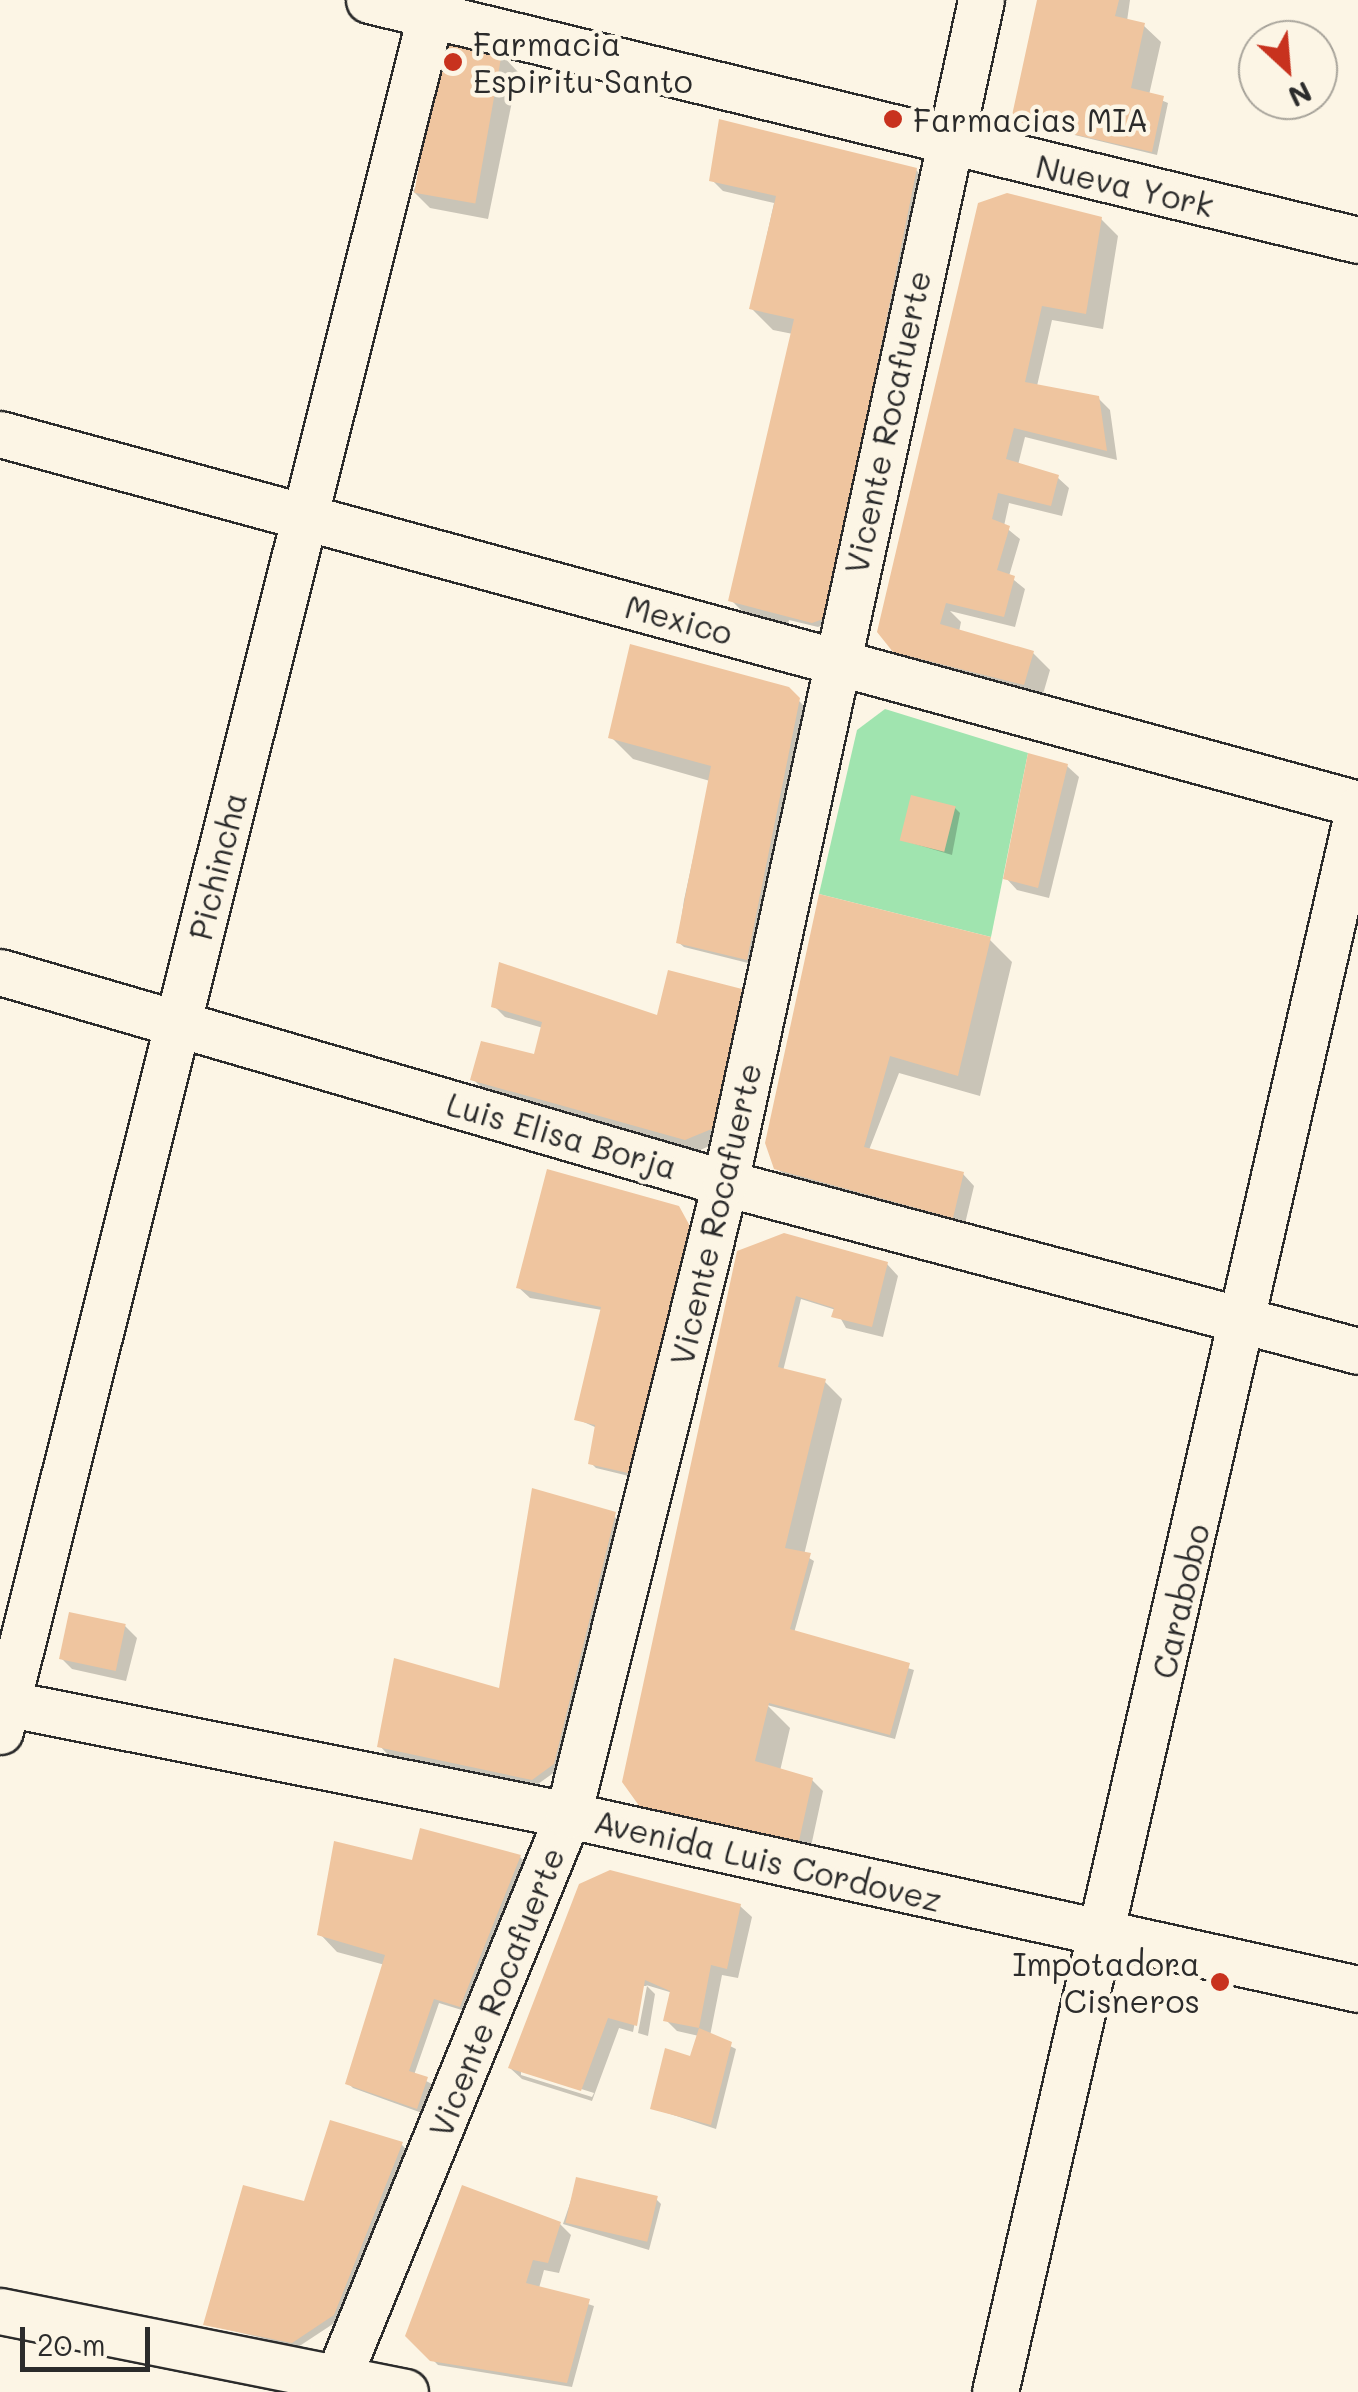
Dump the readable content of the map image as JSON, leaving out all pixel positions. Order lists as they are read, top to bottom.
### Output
{
  "streets": {
    "street": [
      "Nueva York",
      "Vicente Rocafuerte",
      "Mexico",
      "Pichincha",
      "Luis Elisa Borja",
      "Carabobo",
      "Avenida Luis Cordovez"
    ]
  },
  "crossings": [
    ["Nueva York", "Vicente Rocafuerte"],
    ["Nueva York", "Pichincha"],
    ["Vicente Rocafuerte", "Mexico"],
    ["Vicente Rocafuerte", "Luis Elisa Borja"],
    ["Vicente Rocafuerte", "Avenida Luis Cordovez"],
    ["Mexico", "Pichincha"],
    ["Mexico", "Carabobo"],
    ["Pichincha", "Luis Elisa Borja"],
    ["Pichincha", "Avenida Luis Cordovez"],
    ["Luis Elisa Borja", "Carabobo"],
    ["Carabobo", "Avenida Luis Cordovez"]
  ],
  "places": ["Farmacia Espiritu Santo", "Farmacias MIA", "Impotadora Cisneros"],
  "scale_bar": "20 m",
  "north": "bottom right"
}
